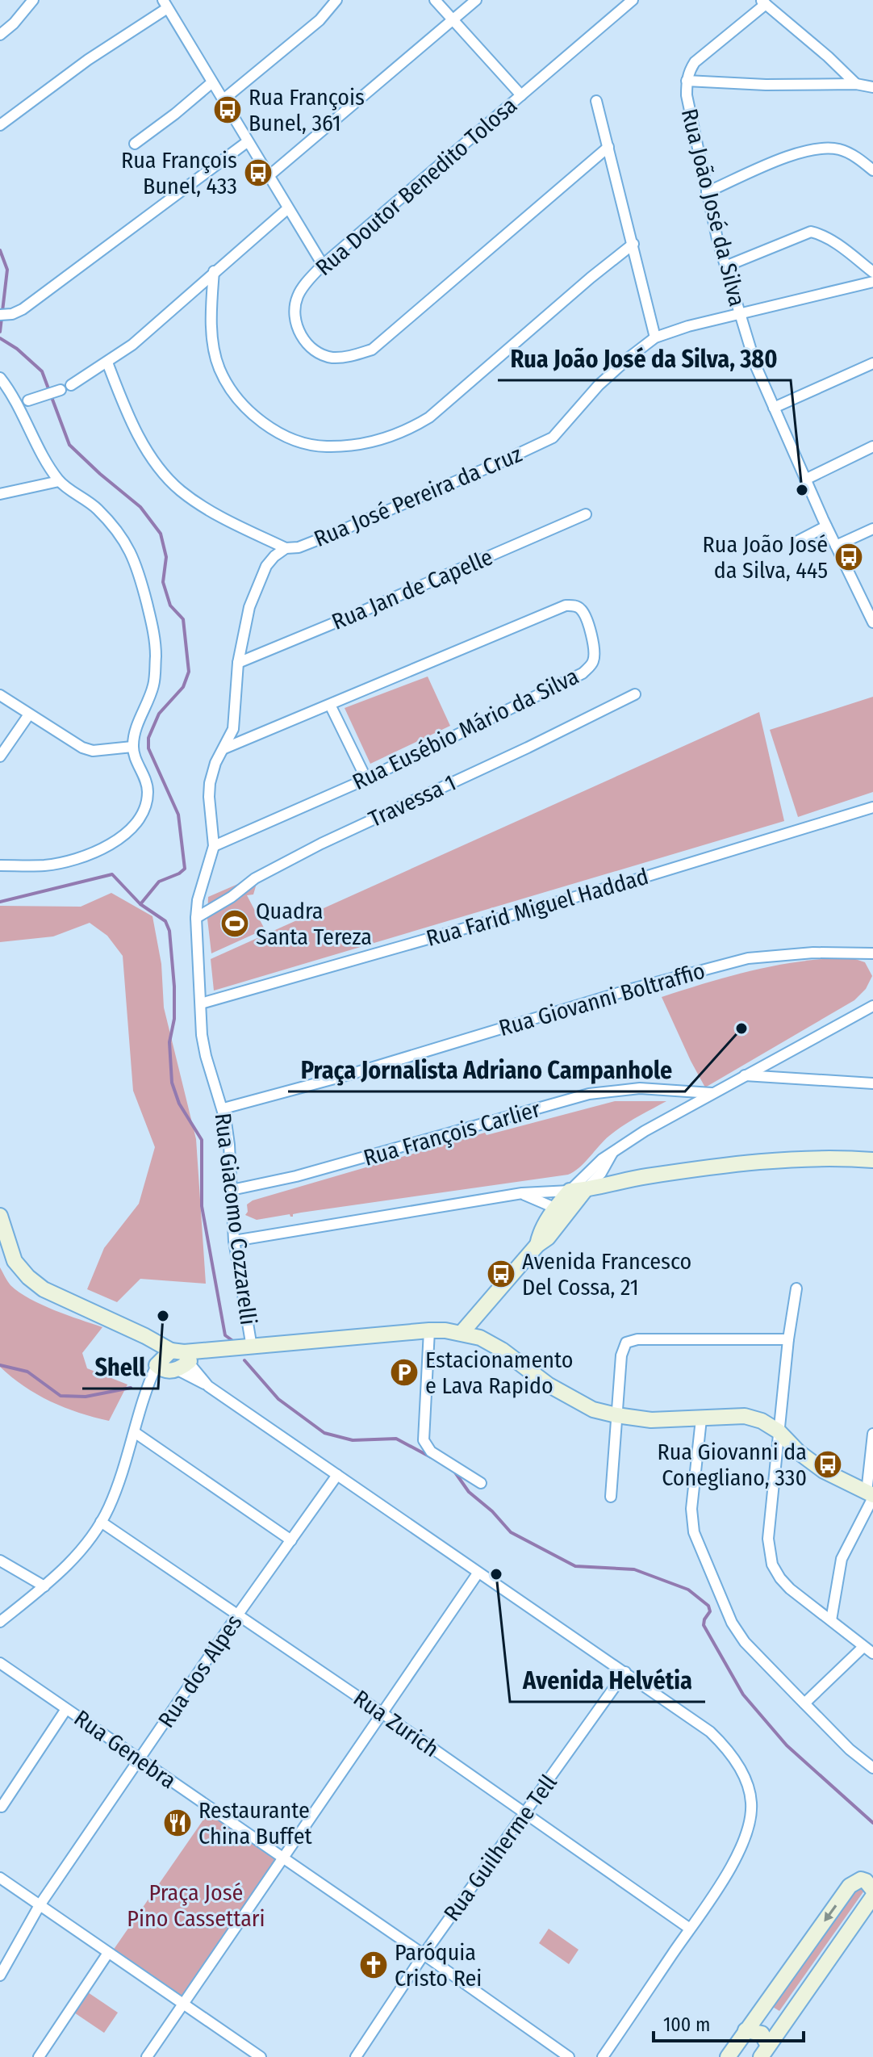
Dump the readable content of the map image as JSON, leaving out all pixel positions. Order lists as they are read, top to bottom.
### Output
{
  "streets": {
    "street": [
      "Rua Doutor Benedito Tolosa",
      "Rua João José da Silva",
      "Rua José Pereira da Cruz",
      "Rua Jan de Capelle",
      "Rua Eusébio Mário da Silva",
      "Travessa 1",
      "Rua Farid Miguel Haddad",
      "Rua Giovanni Boltraffio",
      "Rua François Carlier",
      "Rua Giacomo Cozzarelli",
      "Rua dos Alpes",
      "Rua Zurich",
      "Rua Genebra",
      "Rua Guilherme Tell"
    ]
  },
  "crossings": [
    ["Rua João José da Silva", "Rua José Pereira da Cruz"],
    ["Rua José Pereira da Cruz", "Rua Jan de Capelle"],
    ["Rua José Pereira da Cruz", "Rua Eusébio Mário da Silva"],
    ["Rua José Pereira da Cruz", "Rua Giacomo Cozzarelli"],
    ["Travessa 1", "Rua Giacomo Cozzarelli"],
    ["Rua Farid Miguel Haddad", "Rua Giacomo Cozzarelli"],
    ["Rua Giovanni Boltraffio", "Rua Giacomo Cozzarelli"],
    ["Rua François Carlier", "Rua Giacomo Cozzarelli"],
    ["Rua dos Alpes", "Rua Zurich"],
    ["Rua dos Alpes", "Rua Genebra"],
    ["Rua Zurich", "Rua Guilherme Tell"],
    ["Rua Genebra", "Rua Guilherme Tell"]
  ],
  "parks": ["Praça José Pino Cassettari"],
  "places": {
    "bus stop": [
      "Rua François Bunel, 361",
      "Rua François Bunel, 433",
      "Rua João José da Silva, 445",
      "Avenida Francesco Del Cossa, 21",
      "Rua Giovanni da Conegliano, 330"
    ],
    "other": [
      "Rua João José da Silva, 380",
      "Praça Jornalista Adriano Campanhole",
      "Shell",
      "Avenida Helvétia"
    ],
    "sports": ["Quadra Santa Tereza"],
    "parking": ["Estacionamento e Lava Rapido"],
    "restaurant": ["Restaurante China Buffet"],
    "church": ["Paróquia Cristo Rei"]
  },
  "scale_bar": "100 m"
}
